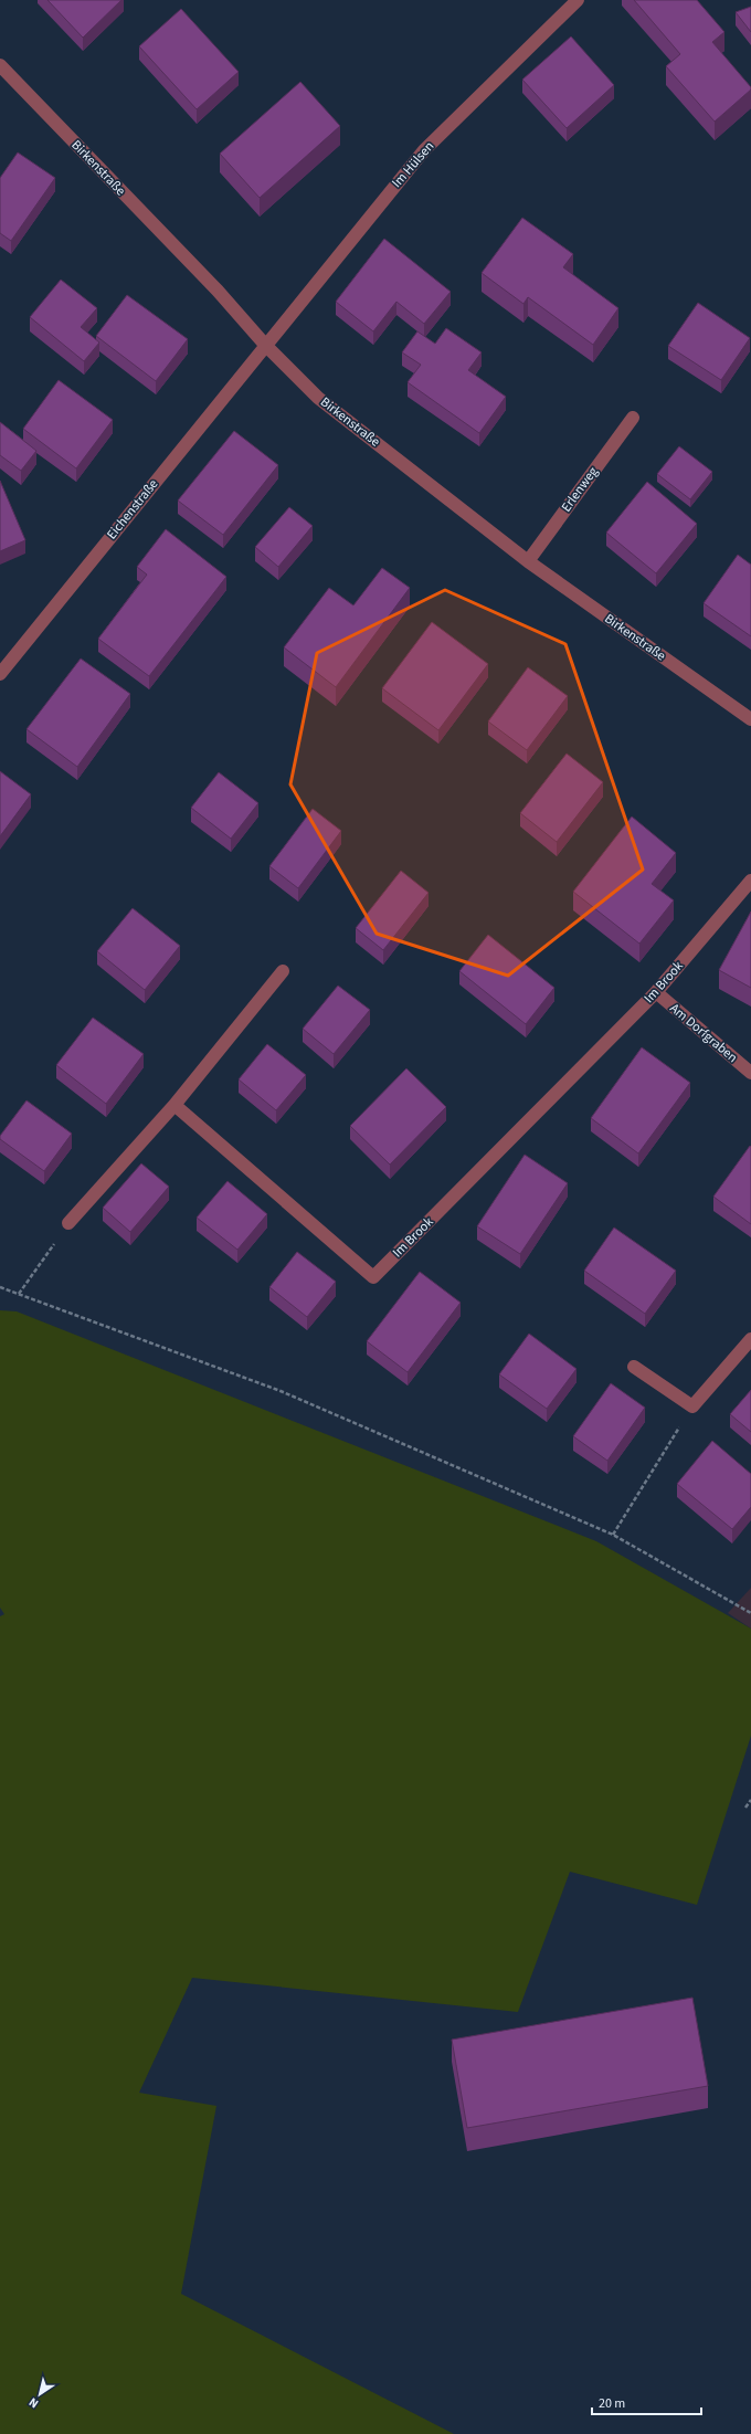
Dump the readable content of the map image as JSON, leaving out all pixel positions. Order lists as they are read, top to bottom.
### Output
{
  "streets": {
    "street": [
      "Im Hülsen",
      "Birkenstraße",
      "Erlenweg",
      "Eichenstraße",
      "Im Brook",
      "Am Dorfgraben"
    ]
  },
  "crossings": [
    ["Im Hülsen", "Birkenstraße"],
    ["Im Hülsen", "Eichenstraße"],
    ["Birkenstraße", "Erlenweg"],
    ["Birkenstraße", "Eichenstraße"],
    ["Im Brook", "Am Dorfgraben"]
  ],
  "scale_bar": "20 m",
  "north": "bottom left"
}
